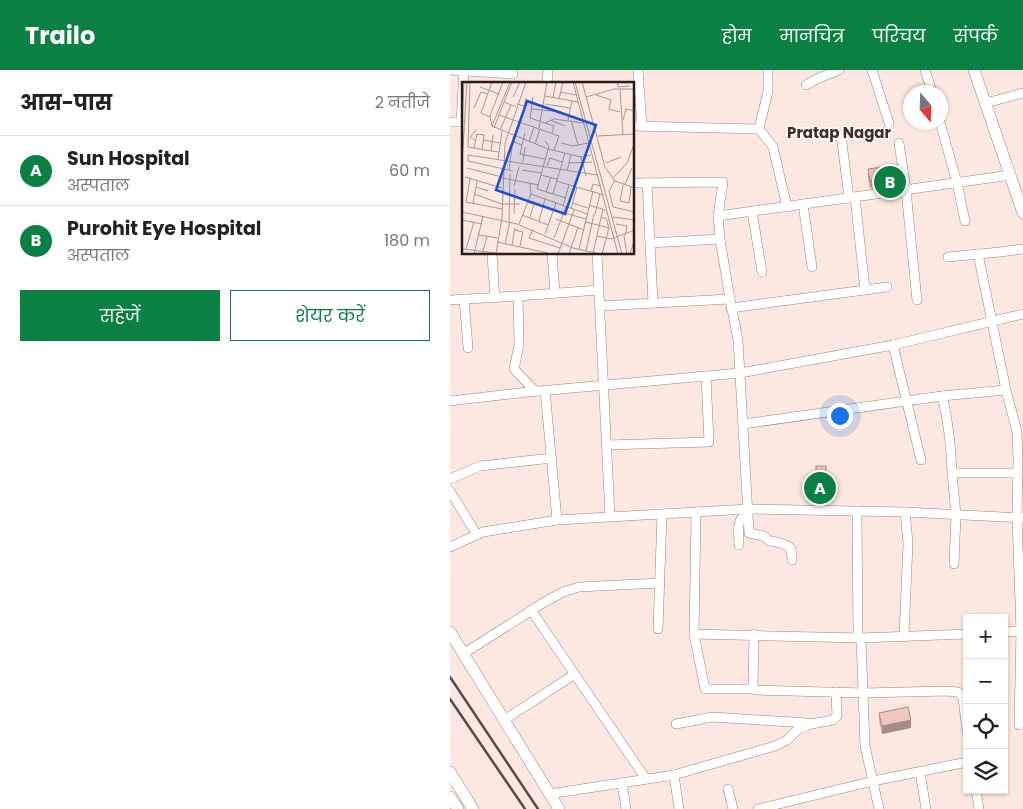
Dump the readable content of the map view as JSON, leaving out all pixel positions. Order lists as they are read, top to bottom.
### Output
{
  "districts": ["Pratap Nagar"],
  "north": "bottom",
  "page": {
    "header": "Trailo",
    "nav": [
      "होम",
      "मानचित्र",
      "परिचय",
      "संपर्क"
    ],
    "heading": ["आस-पास", "2 नतीजे"],
    "list": [
      {
        "mark": "A",
        "name": "Sun Hospital",
        "note": "अस्पताल",
        "value": "60 m"
      },
      {
        "mark": "B",
        "name": "Purohit Eye Hospital",
        "note": "अस्पताल",
        "value": "180 m"
      }
    ],
    "pins": ["B", "A"],
    "buttons": ["सहेजें", "शेयर करें"],
    "map_buttons": ["+", "−"]
  }
}
